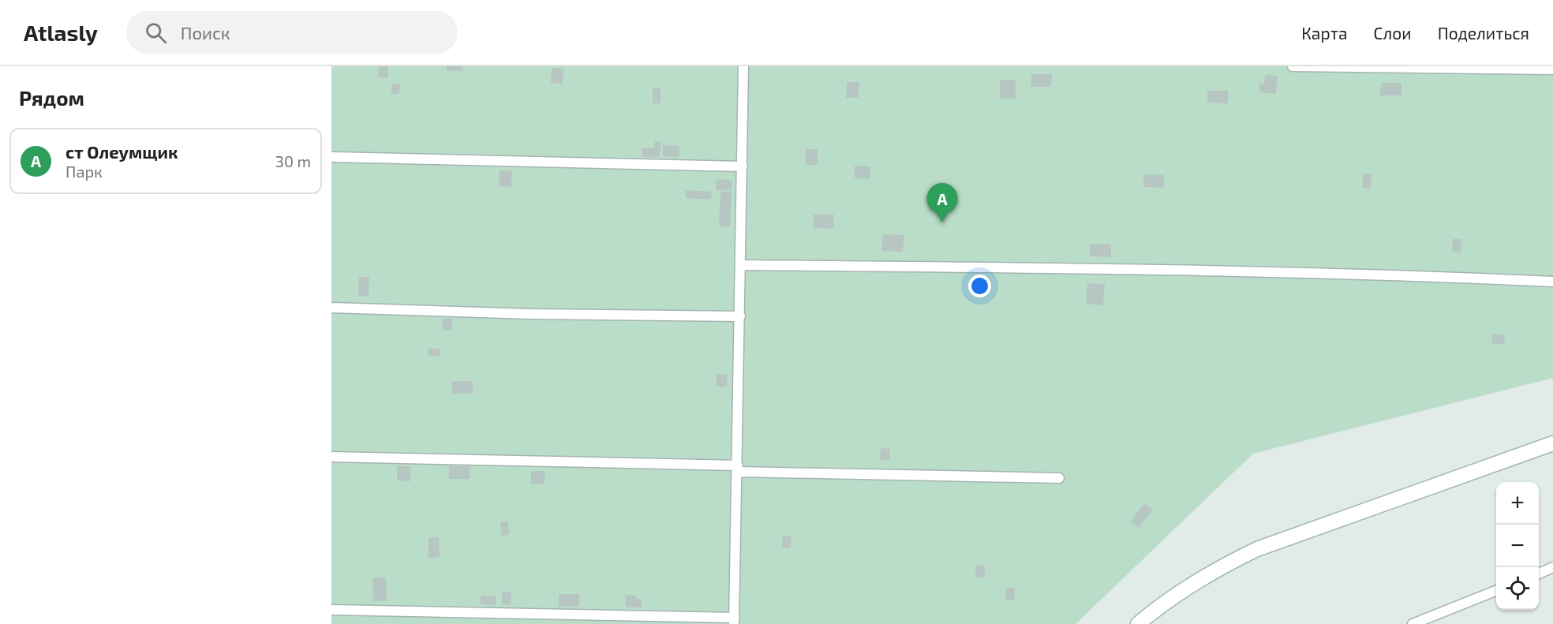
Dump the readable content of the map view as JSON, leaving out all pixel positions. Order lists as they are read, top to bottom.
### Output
{
  "page": {
    "header": "Atlasly",
    "search": "Поиск",
    "nav": ["Карта", "Слои", "Поделиться"],
    "heading": "Рядом",
    "list": [
      {
        "mark": "A",
        "name": "ст Олеумщик",
        "note": "Парк",
        "value": "30 m"
      }
    ],
    "pins": "A",
    "map_buttons": ["+", "−"]
  }
}
